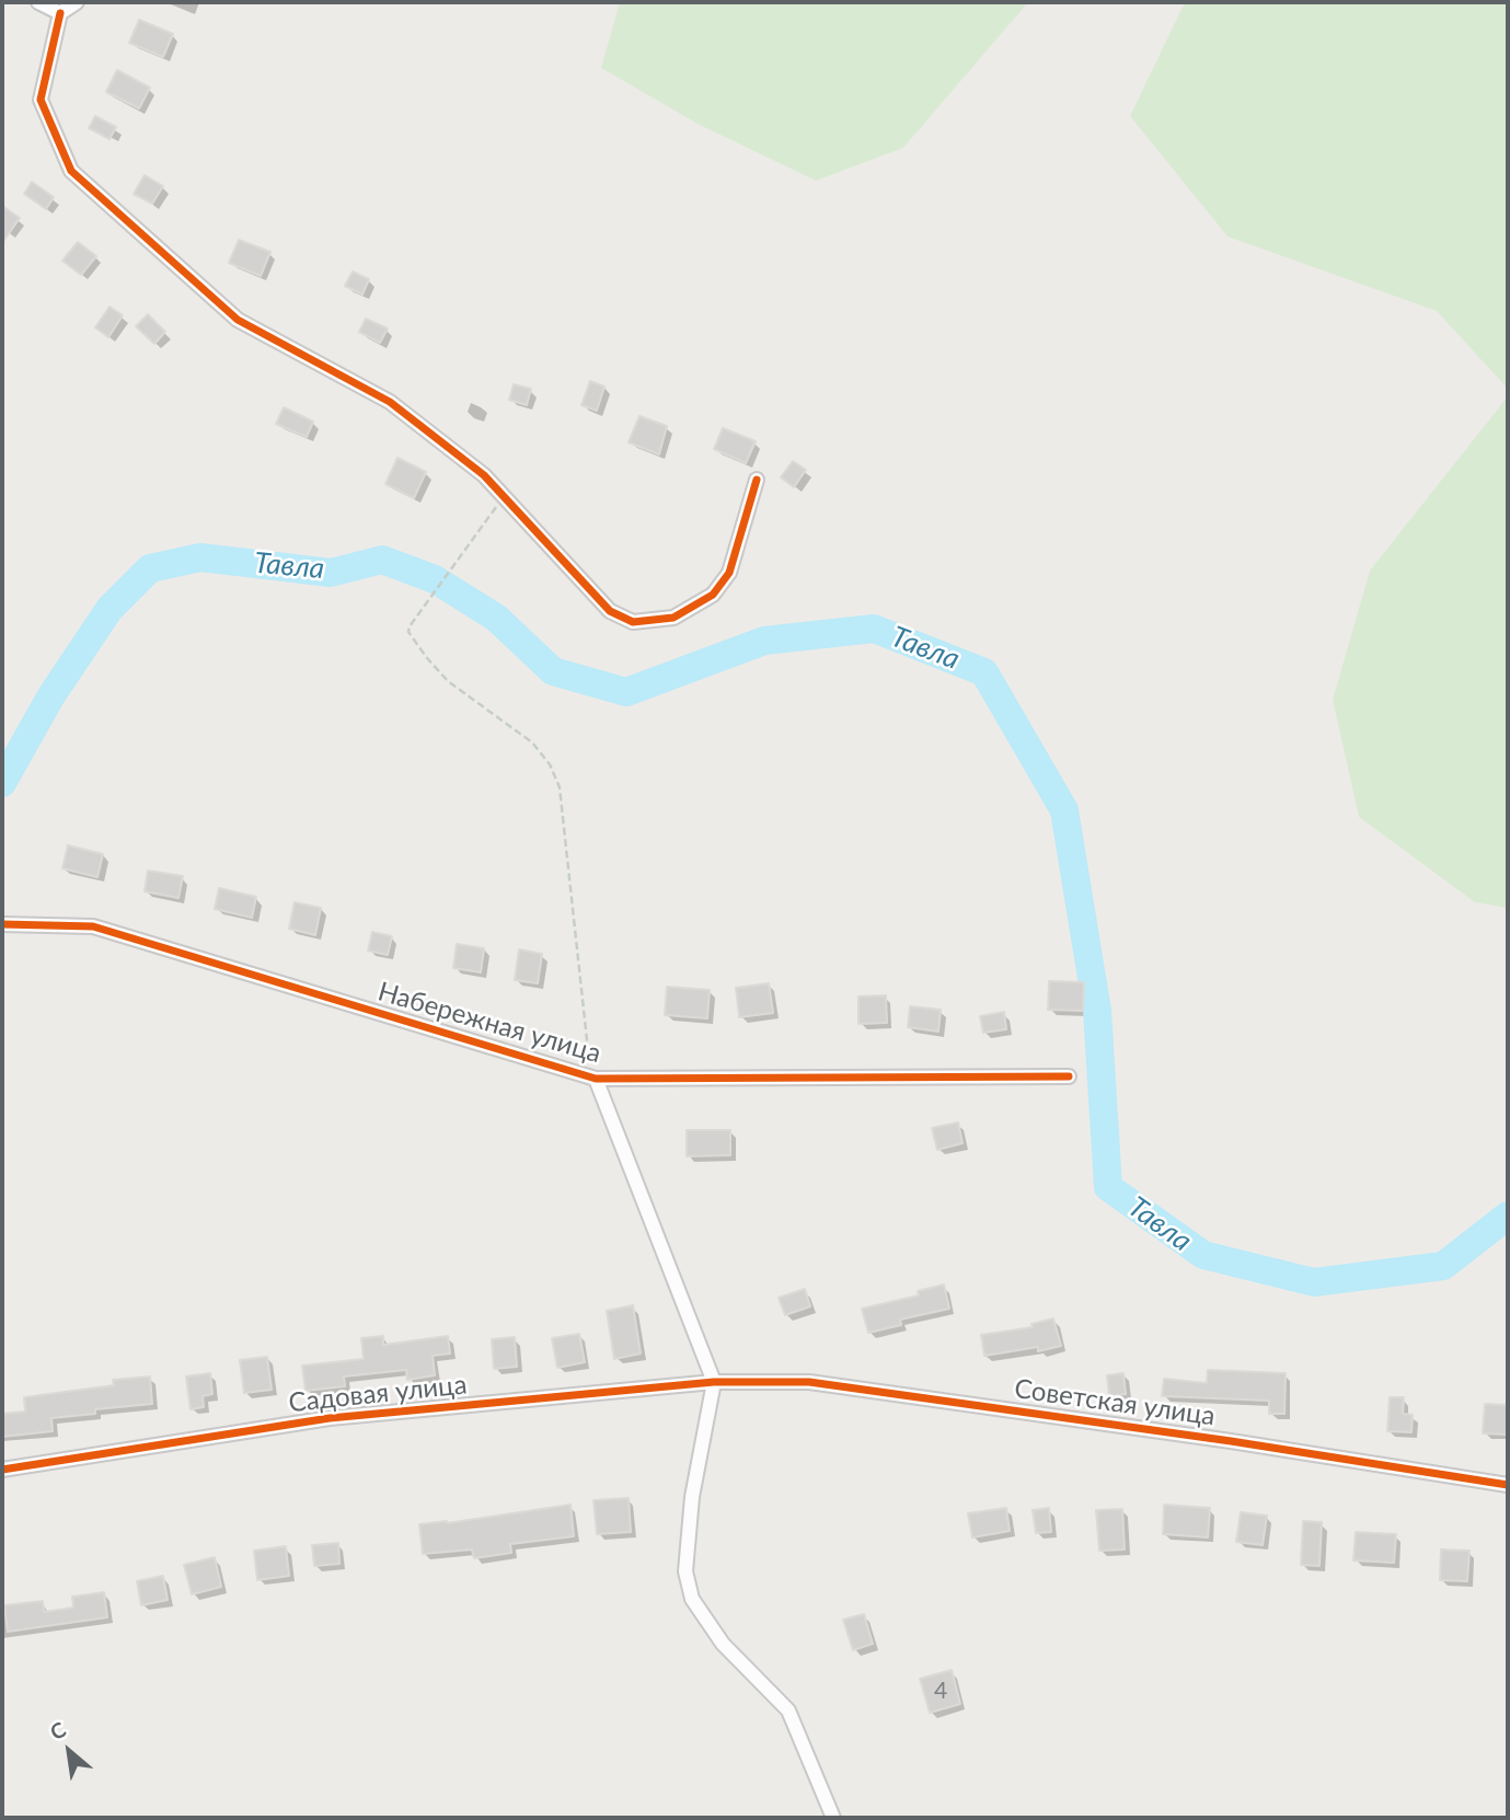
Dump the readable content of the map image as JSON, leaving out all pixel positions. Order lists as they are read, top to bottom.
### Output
{
  "streets": {
    "street": ["Набережная улица", "Садовая улица", "Советская улица"]
  },
  "crossings": [
    ["Садовая улица", "Советская улица"]
  ],
  "water": ["Тавла"],
  "house_numbers": ["4"],
  "north": "top left"
}
